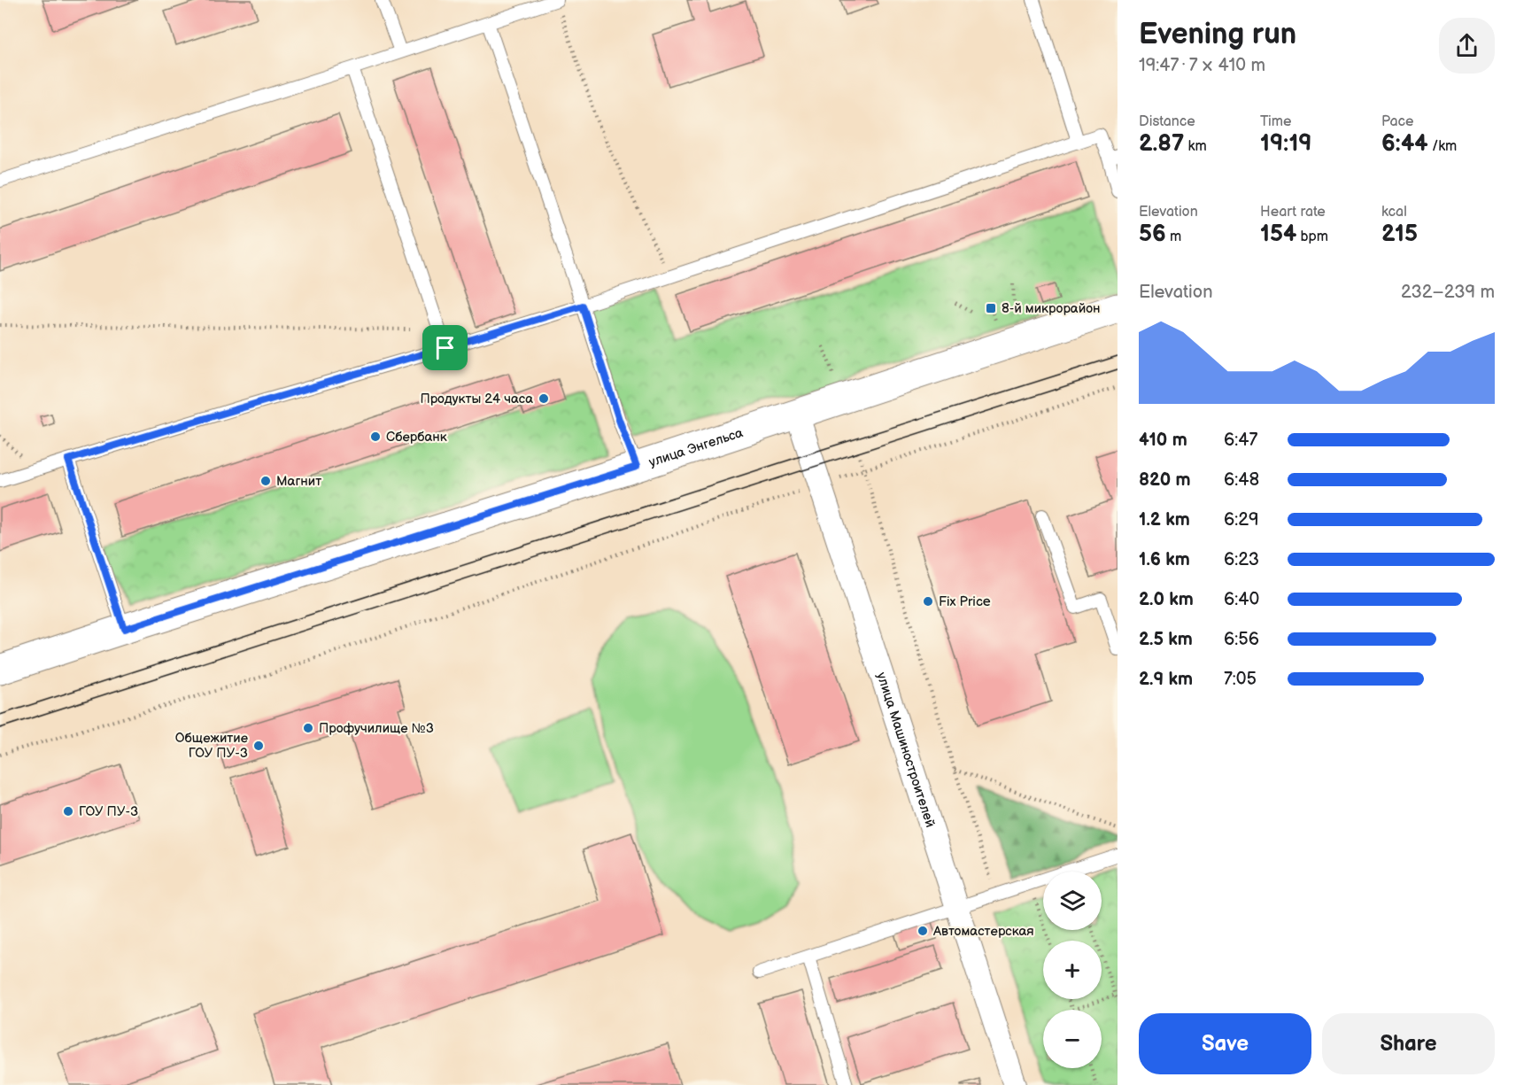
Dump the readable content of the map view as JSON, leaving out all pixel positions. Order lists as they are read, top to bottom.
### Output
{
  "streets": {
    "main road": ["улица Энгельса"],
    "street": ["улица Машиностроителей"]
  },
  "crossings": [
    ["улица Энгельса", "улица Машиностроителей"]
  ],
  "places": {
    "transit": ["8-й микрорайон"],
    "other": [
      "Продукты 24 часа",
      "Сбербанк",
      "Магнит",
      "Fix Price",
      "Профучилище №3",
      "Общежитие ГОУ ПУ-3",
      "ГОУ ПУ-3",
      "Автомастерская"
    ]
  },
  "page": {
    "heading": ["Evening run", "19:47 · 7 × 410 m"],
    "stats": [
      ["Distance", "2.87 km"],
      ["Time", "19:19"],
      ["Pace", "6:44 /km"],
      ["Elevation", "56 m"],
      ["Heart rate", "154 bpm"],
      ["kcal", "215"]
    ],
    "chart": ["Elevation", "232–239 m"],
    "list": [
      {
        "name": "410 m",
        "note": "6:47"
      },
      {
        "name": "820 m",
        "note": "6:48"
      },
      {
        "name": "1.2 km",
        "note": "6:29"
      },
      {
        "name": "1.6 km",
        "note": "6:23"
      },
      {
        "name": "2.0 km",
        "note": "6:40"
      },
      {
        "name": "2.5 km",
        "note": "6:56"
      },
      {
        "name": "2.9 km",
        "note": "7:05"
      }
    ],
    "map_buttons": ["+", "−"],
    "buttons": ["Save", "Share"]
  }
}
